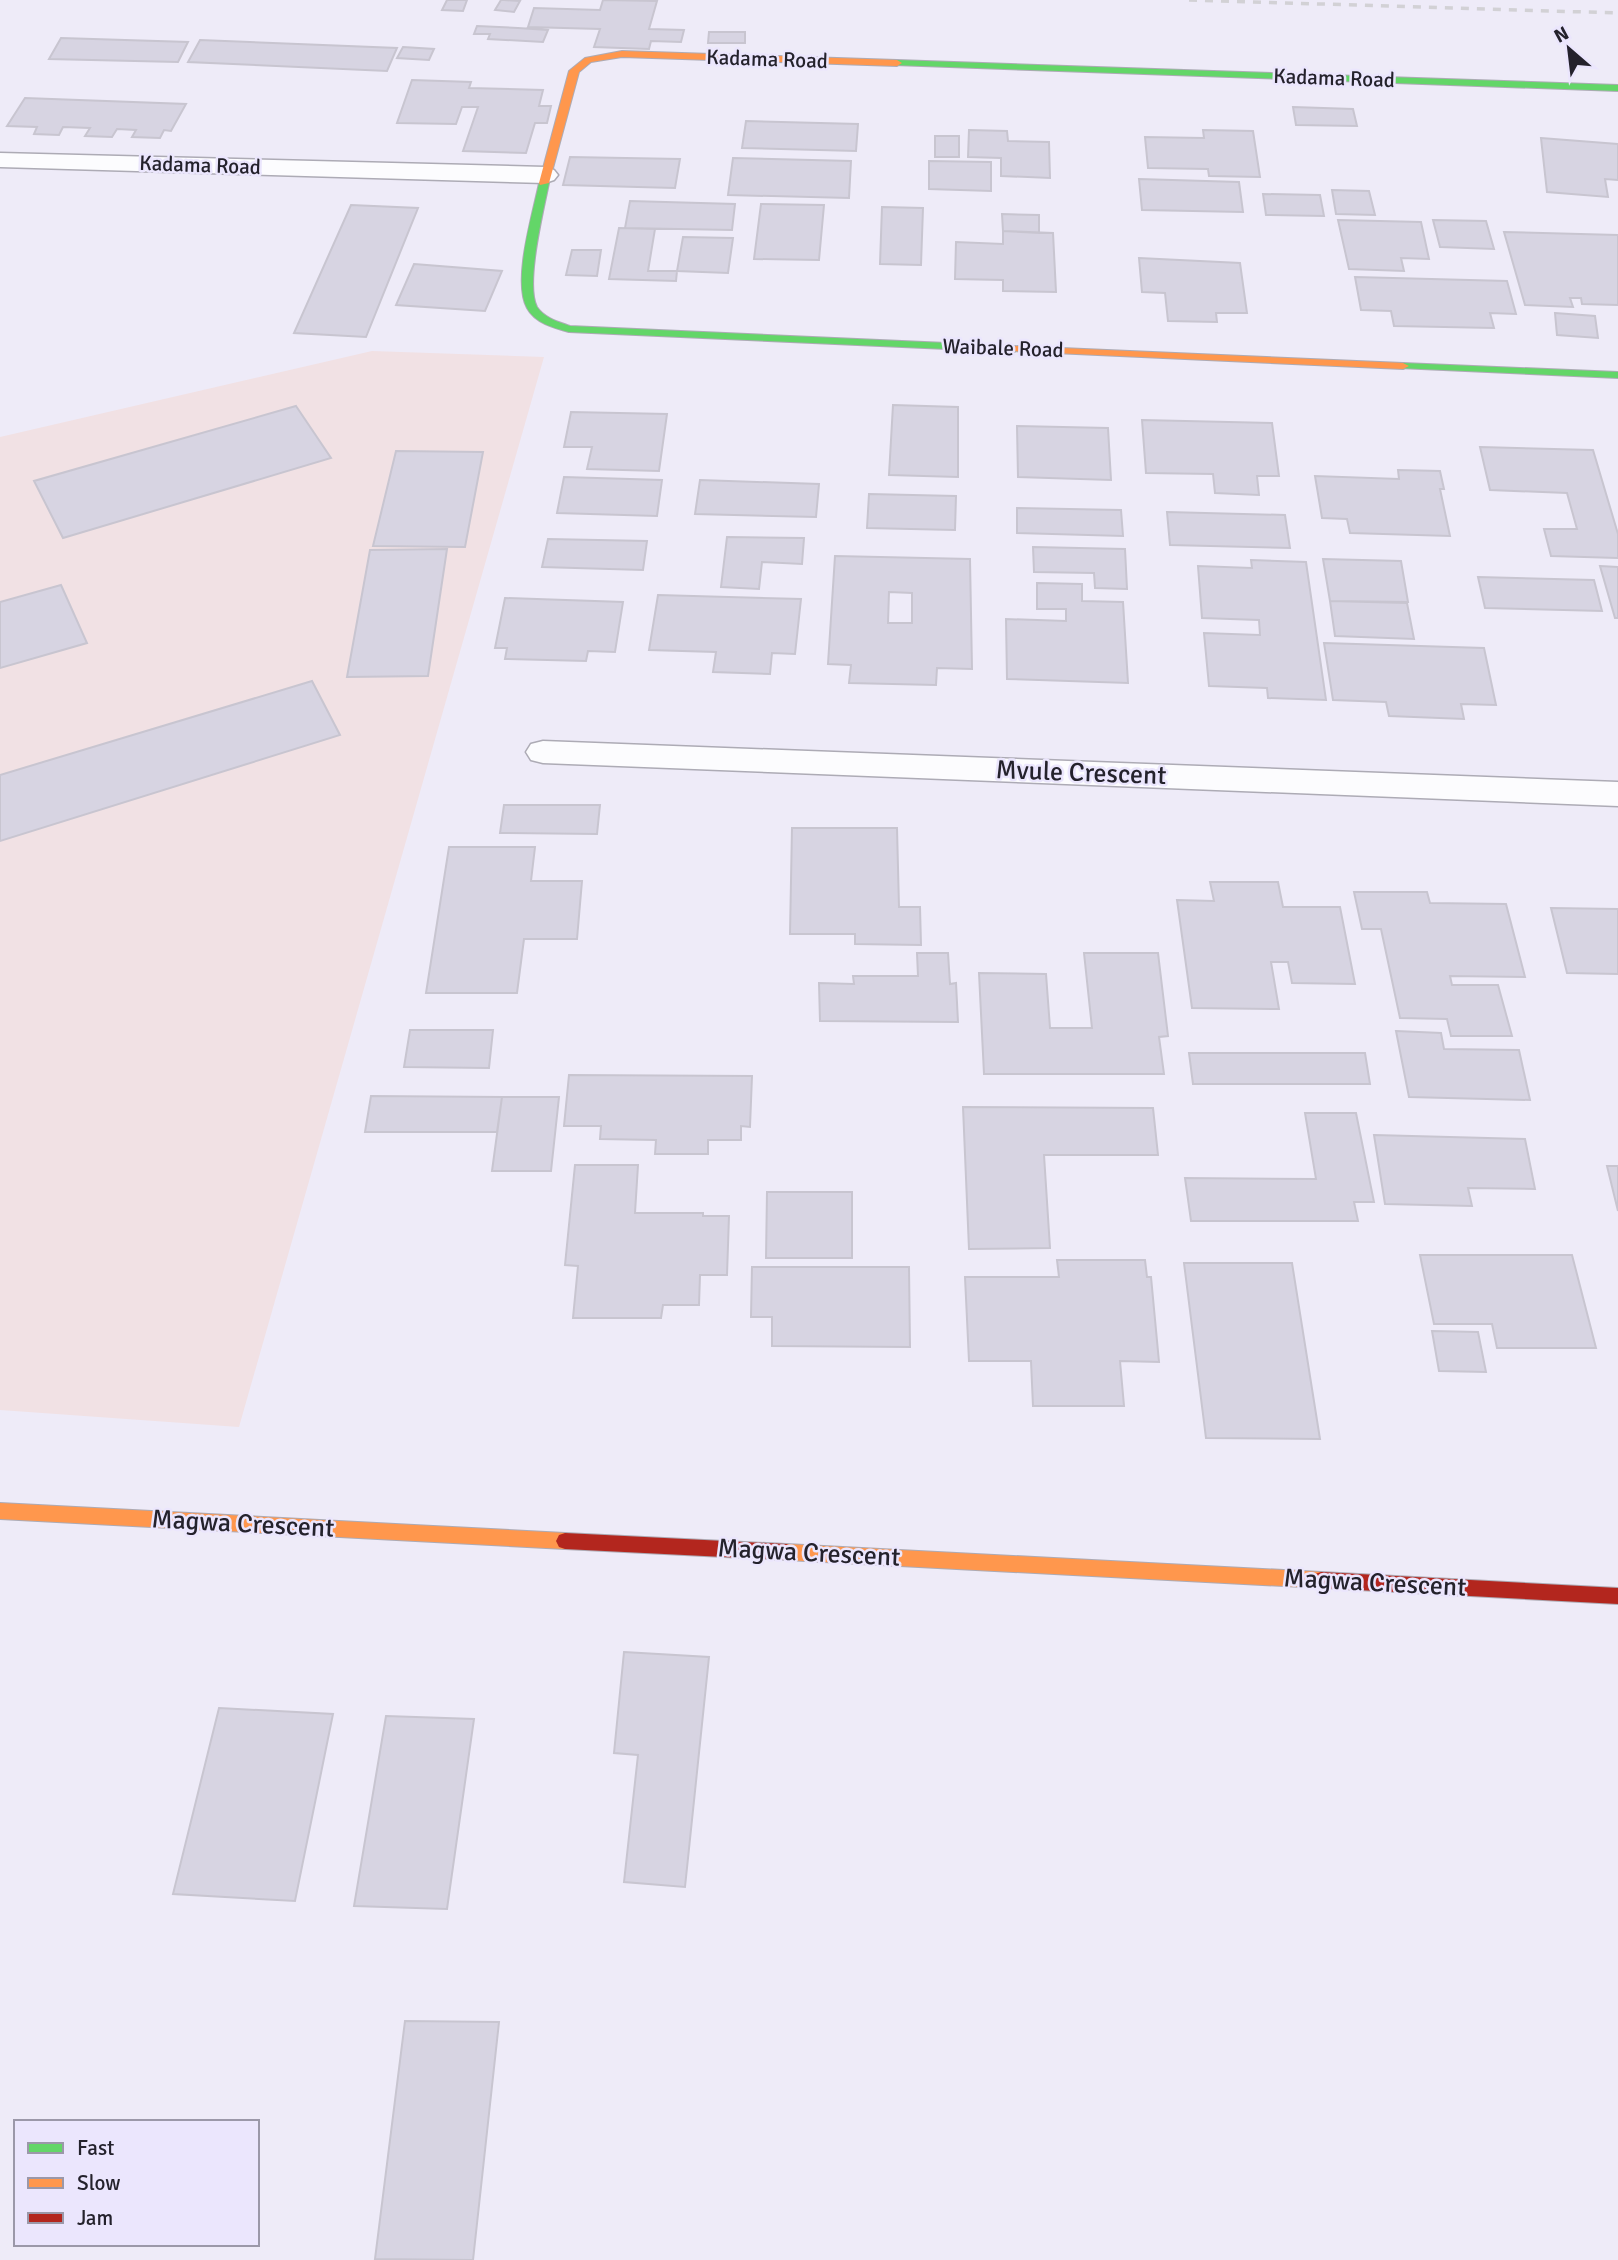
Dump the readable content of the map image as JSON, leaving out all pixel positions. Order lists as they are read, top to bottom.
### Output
{
  "streets": {
    "street": [
      "Kadama Road",
      "Waibale Road",
      "Mvule Crescent",
      "Magwa Crescent"
    ]
  },
  "crossings": [
    ["Kadama Road", "Waibale Road"]
  ],
  "legend": ["Fast", "Slow", "Jam"],
  "north": "top left"
}
